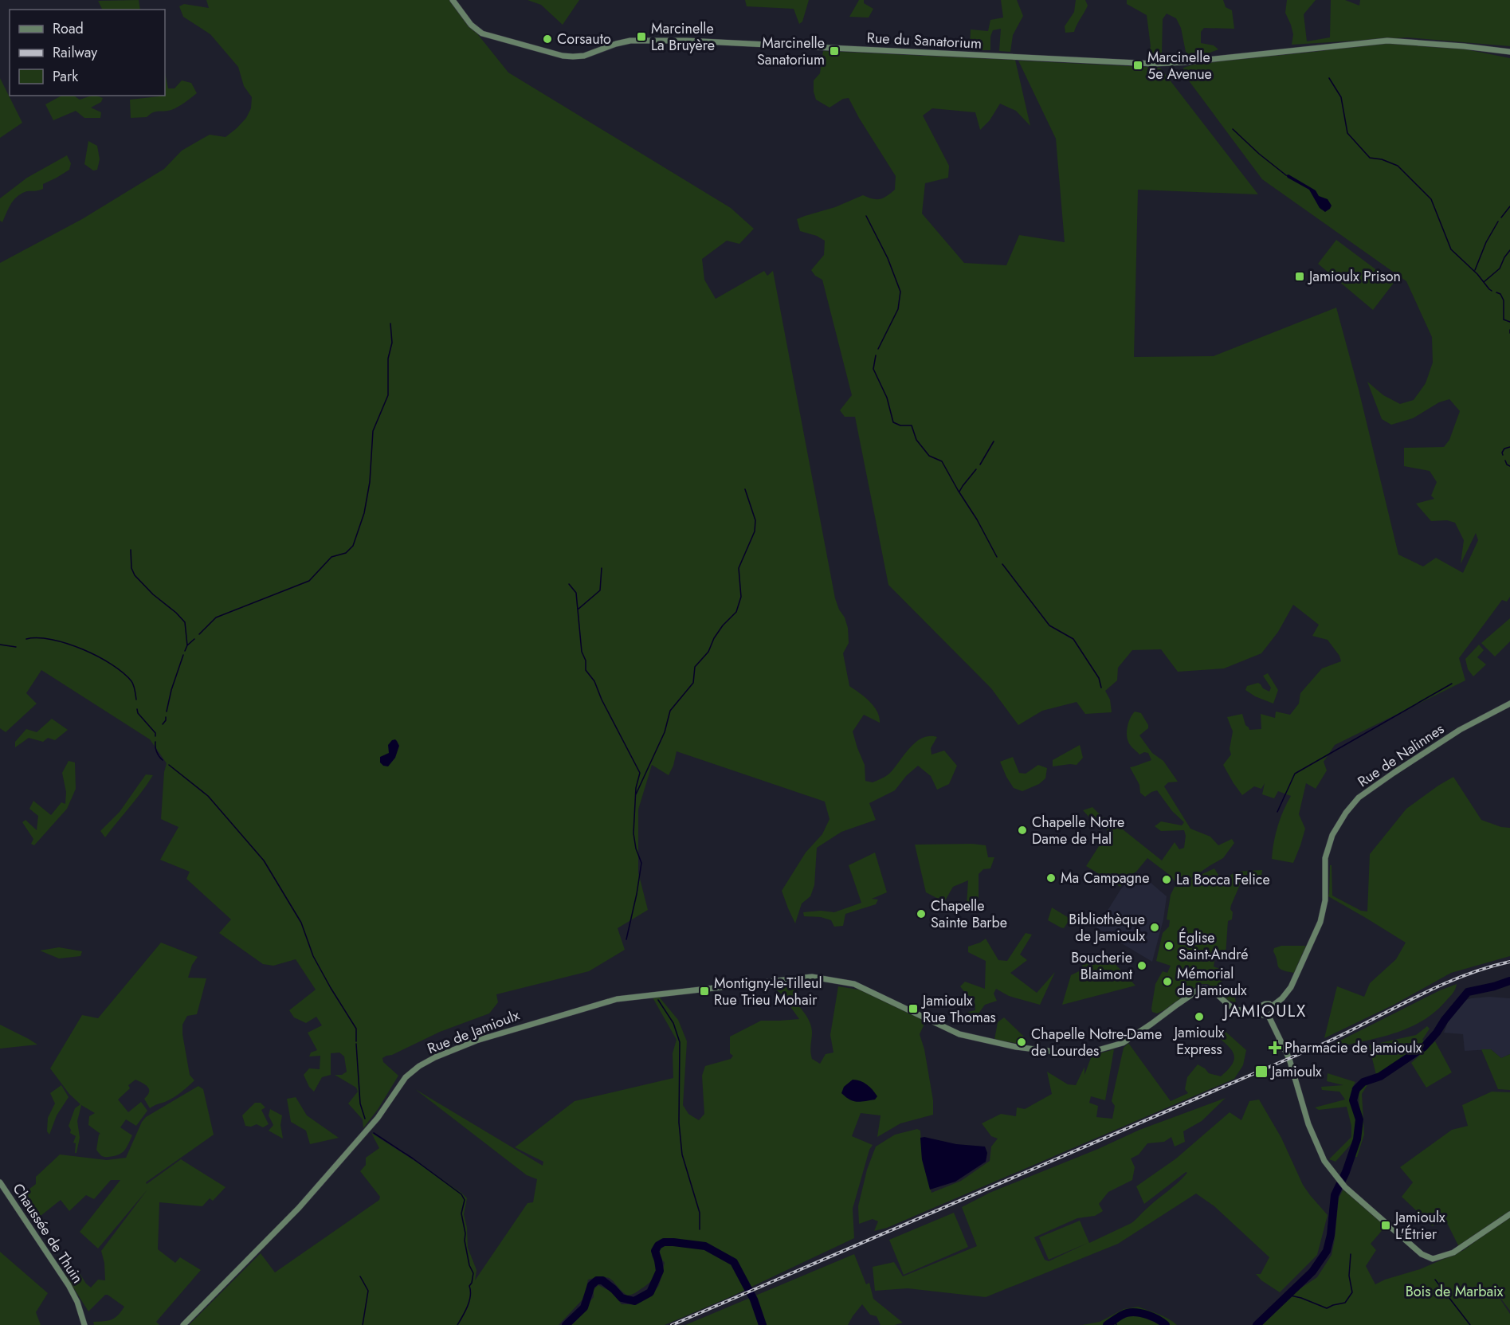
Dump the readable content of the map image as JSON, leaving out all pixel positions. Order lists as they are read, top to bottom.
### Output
{
  "streets": {
    "street": [
      "Rue du Sanatorium",
      "Rue de Nalinnes",
      "Rue de Jamioulx",
      "Chaussée de Thuin"
    ]
  },
  "crossings": [
    ["Rue de Nalinnes", "Rue de Jamioulx"]
  ],
  "districts": ["JAMIOULX"],
  "parks": ["Bois de Marbaix"],
  "places": {
    "transit": [
      "Marcinelle La Bruyère",
      "Marcinelle Sanatorium",
      "Marcinelle 5e Avenue",
      "Jamioulx Prison",
      "Montigny-le-Tilleul Rue Trieu Mohair",
      "Jamioulx Rue Thomas",
      "Jamioulx",
      "Jamioulx L'Étrier"
    ],
    "other": [
      "Corsauto",
      "Chapelle Notre Dame de Hal",
      "Ma Campagne",
      "La Bocca Felice",
      "Chapelle Sainte Barbe",
      "Bibliothèque de Jamioulx",
      "Église Saint-André",
      "Boucherie Blaimont",
      "Mémorial de Jamioulx",
      "Jamioulx Express",
      "Chapelle Notre-Dame de Lourdes"
    ],
    "health": ["Pharmacie de Jamioulx"]
  },
  "legend": ["Road", "Railway", "Park"]
}
